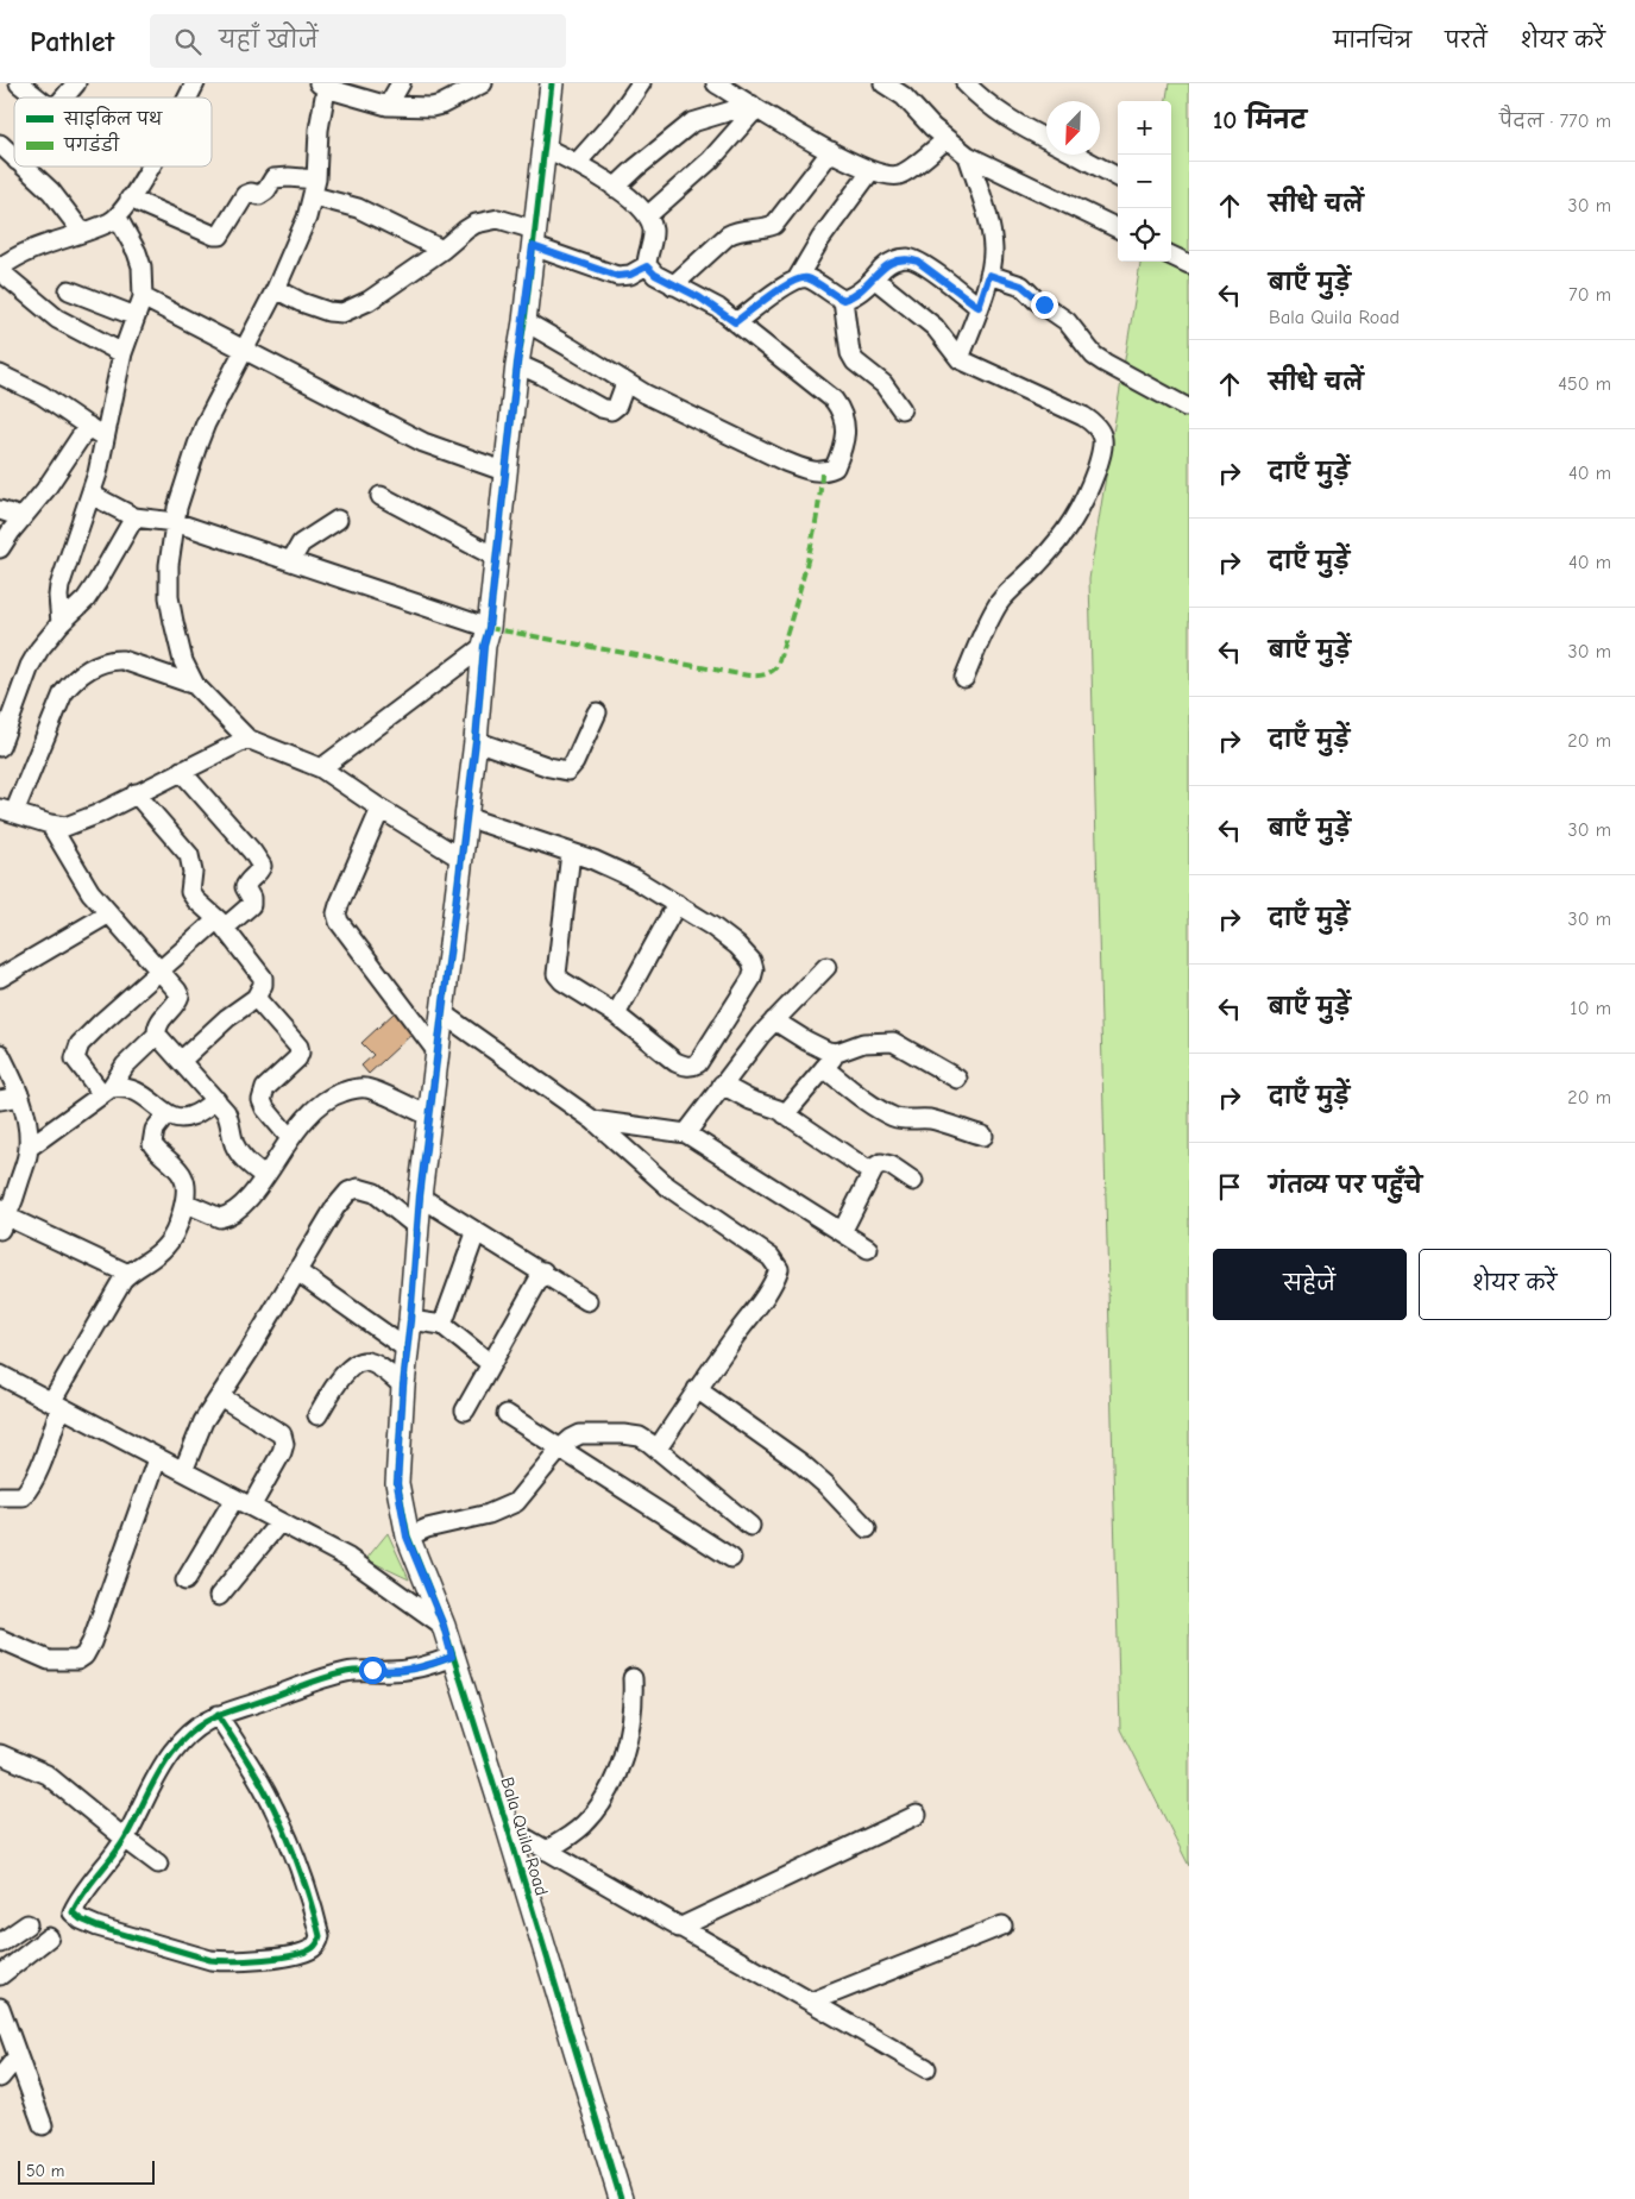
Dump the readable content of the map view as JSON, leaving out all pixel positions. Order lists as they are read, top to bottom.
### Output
{
  "streets": {
    "street": ["Bala Quila Road"]
  },
  "legend": ["साइकिल पथ", "पगडंडी"],
  "scale_bar": "50 m",
  "north": "bottom left",
  "page": {
    "header": "Pathlet",
    "search": "यहाँ खोजें",
    "nav": ["मानचित्र", "परतें", "शेयर करें"],
    "heading": ["10 मिनट", "पैदल · 770 m"],
    "map_buttons": ["+", "−"],
    "list": [
      ["सीधे चलें", "30 m"],
      ["बाएँ मुड़ें", "Bala Quila Road", "70 m"],
      ["सीधे चलें", "450 m"],
      ["दाएँ मुड़ें", "40 m"],
      ["दाएँ मुड़ें", "40 m"],
      ["बाएँ मुड़ें", "30 m"],
      ["दाएँ मुड़ें", "20 m"],
      ["बाएँ मुड़ें", "30 m"],
      ["दाएँ मुड़ें", "30 m"],
      ["बाएँ मुड़ें", "10 m"],
      ["दाएँ मुड़ें", "20 m"],
      "गंतव्य पर पहुँचे"
    ],
    "buttons": ["सहेजें", "शेयर करें"],
    "scale": "50 m"
  }
}
